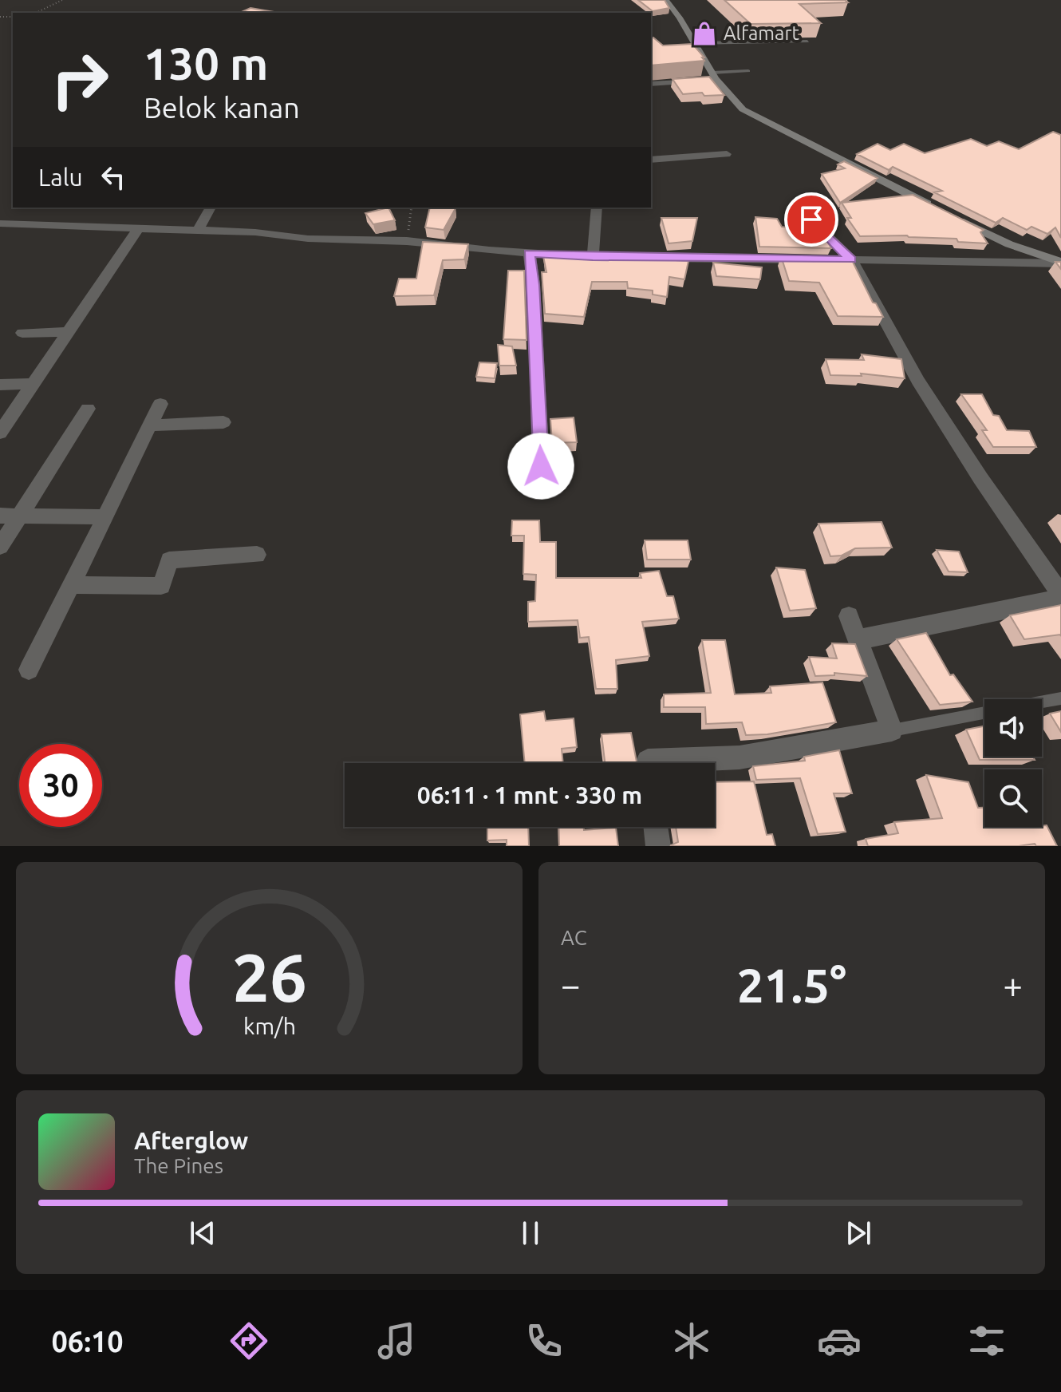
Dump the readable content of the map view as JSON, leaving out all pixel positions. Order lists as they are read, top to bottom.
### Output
{
  "places": {
    "shop": ["Alfamart"]
  },
  "page": {
    "turn": ["130 m", "Belok kanan"],
    "then": "Lalu",
    "limit": "30",
    "trip": "06:11 · 1 mnt · 330 m",
    "tile": "AC",
    "heat": ["−", "21.5°", "+"],
    "song": ["Afterglow", "The Pines"],
    "tabs": "06:10",
    "gauge": ["26", "km/h"]
  }
}
